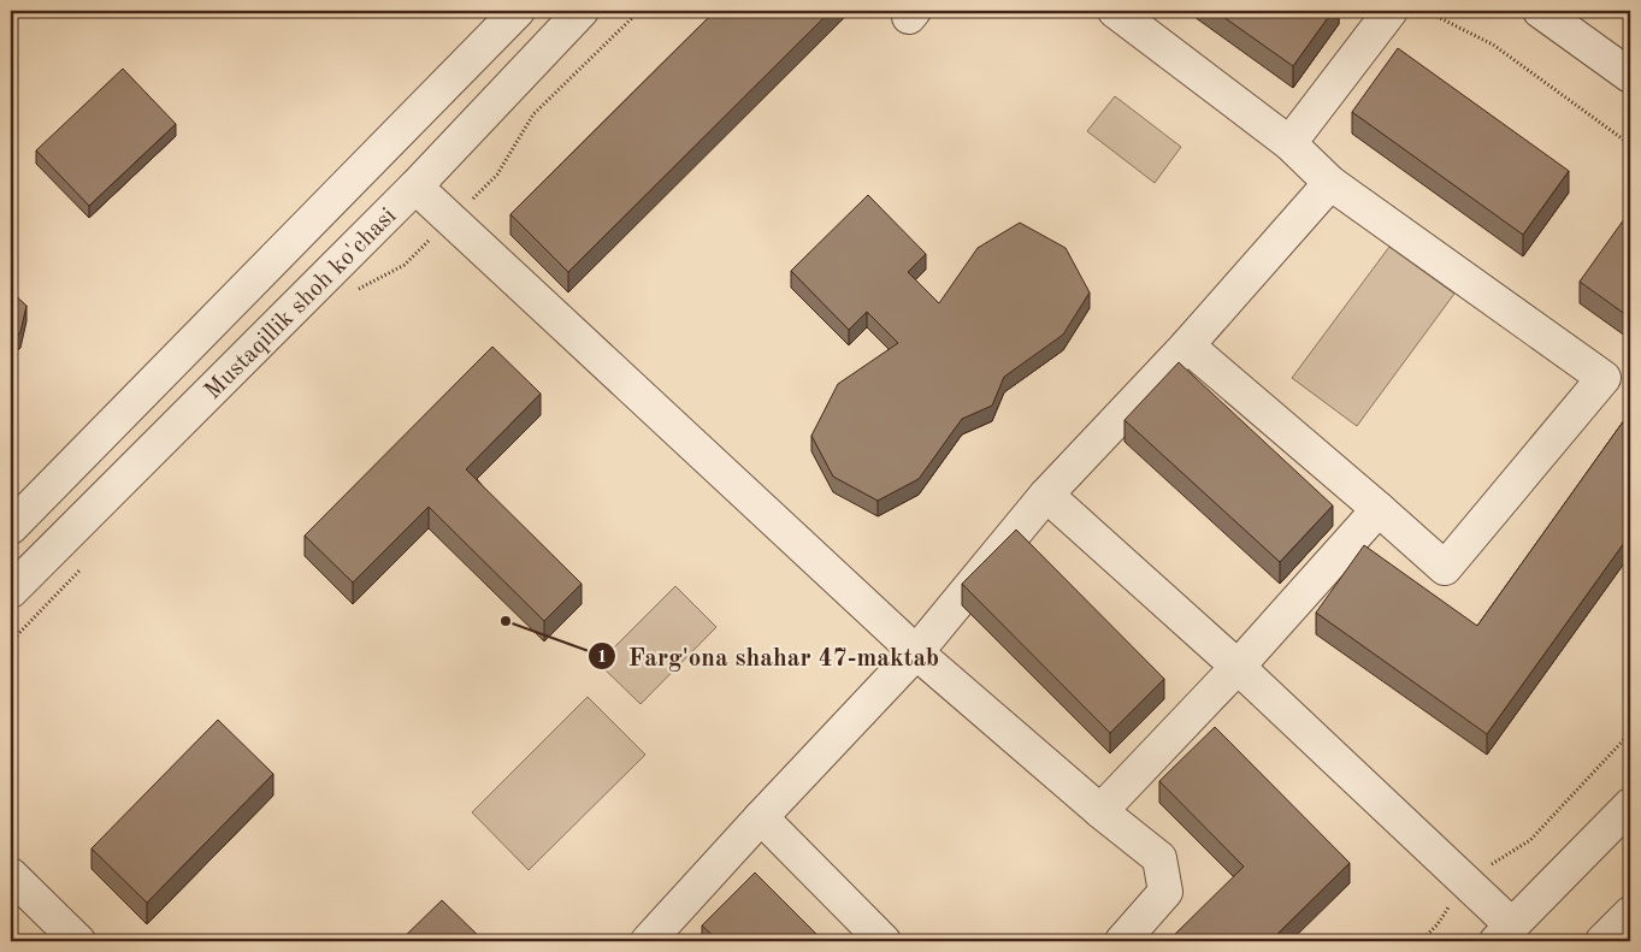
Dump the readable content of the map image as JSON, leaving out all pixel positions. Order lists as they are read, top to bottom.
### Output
{
  "streets": {
    "street": ["Mustaqillik shoh ko'chasi"]
  },
  "places": ["Farg'ona shahar 47-maktab"]
}
